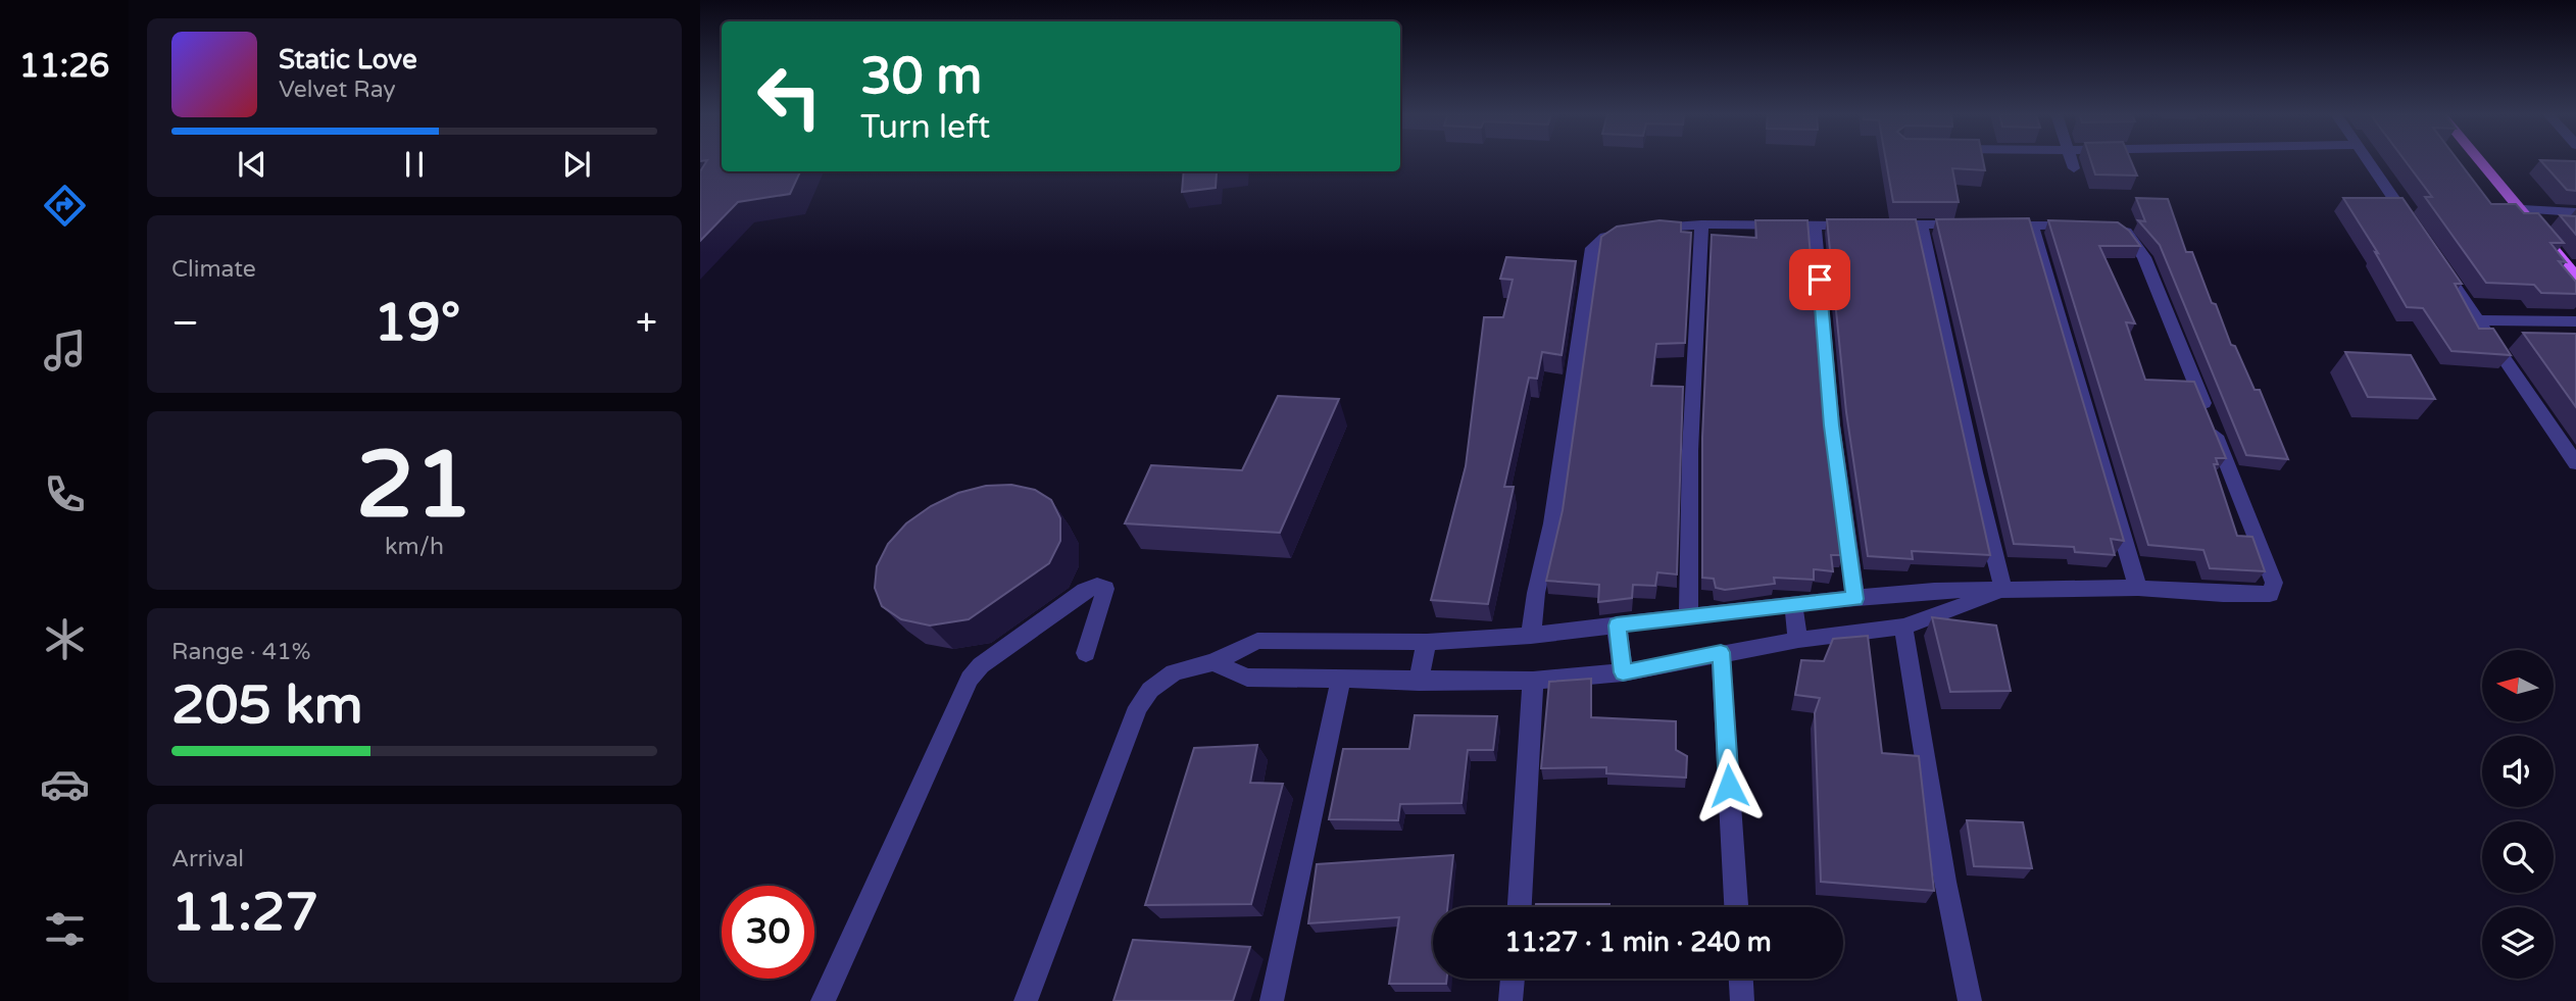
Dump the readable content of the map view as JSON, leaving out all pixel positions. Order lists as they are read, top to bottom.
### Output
{
  "north": "left",
  "page": {
    "tabs": "11:26",
    "turn": ["30 m", "Turn left"],
    "song": ["Static Love", "Velvet Ray"],
    "tile": [
      "Climate",
      ["21", "km/h"],
      ["Range · 41%", "205 km"],
      ["Arrival", "11:27"]
    ],
    "heat": ["−", "19°", "+"],
    "limit": "30",
    "trip": "11:27 · 1 min · 240 m"
  }
}
